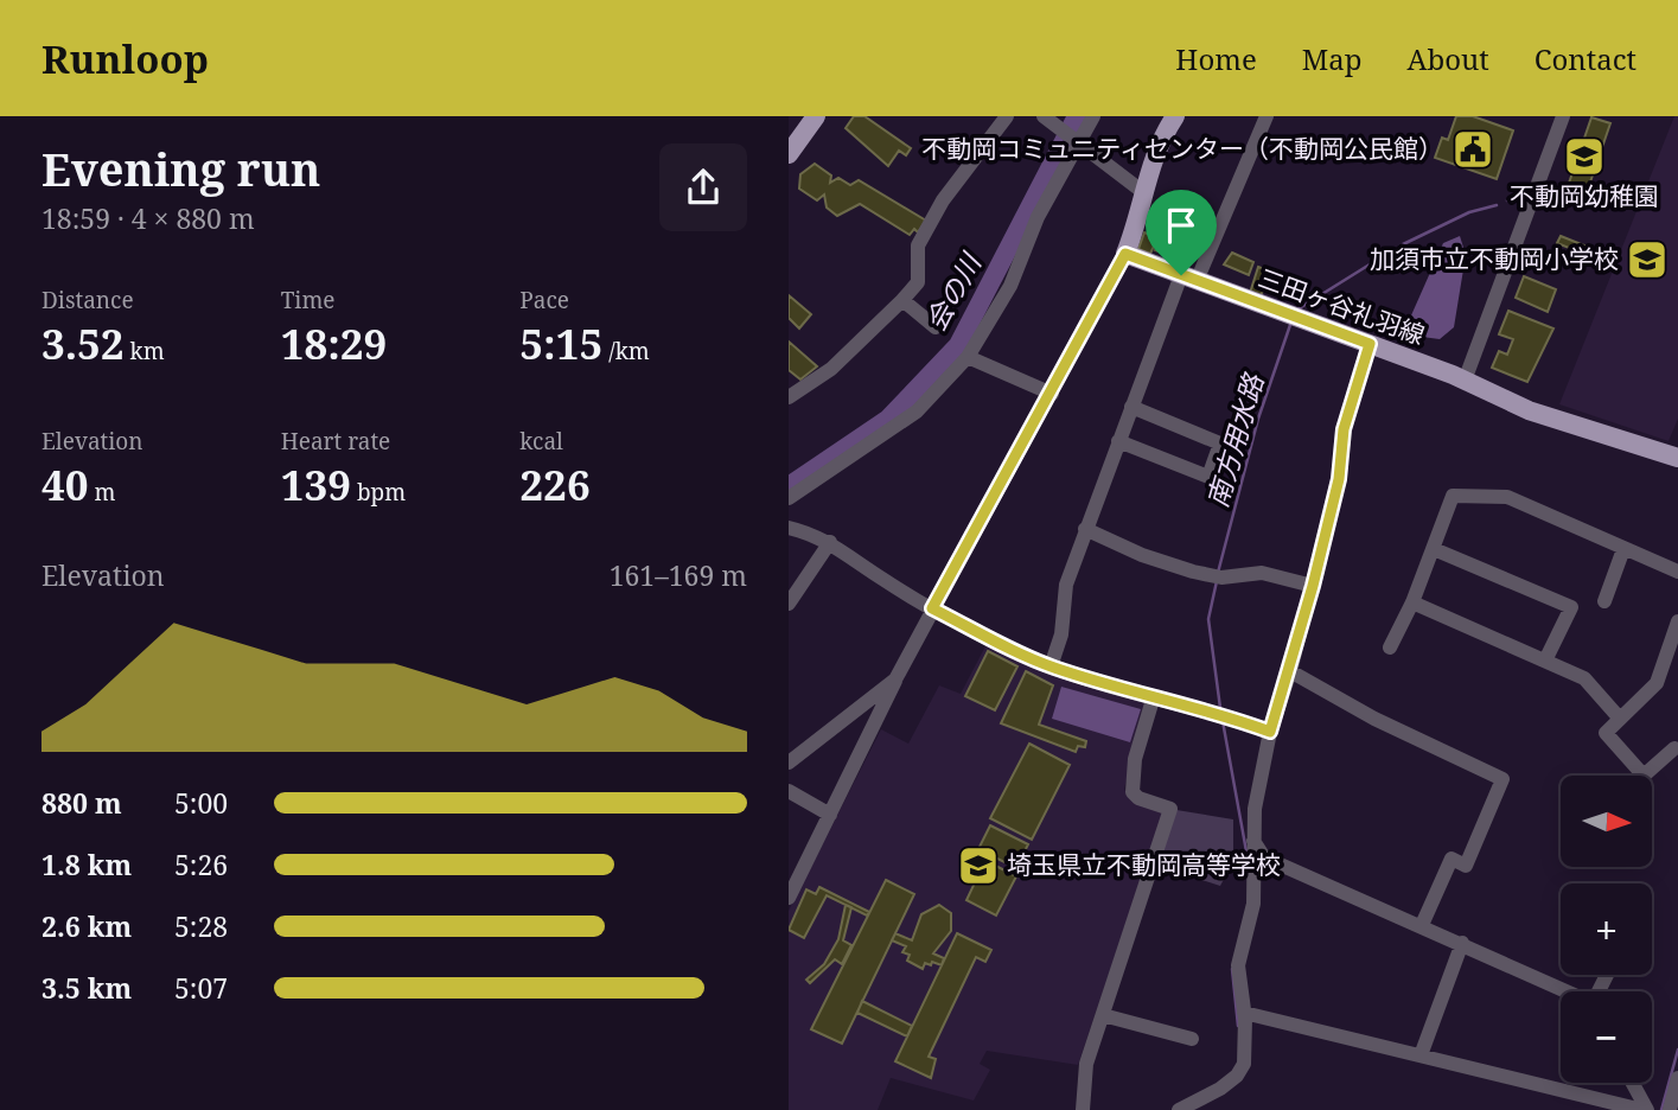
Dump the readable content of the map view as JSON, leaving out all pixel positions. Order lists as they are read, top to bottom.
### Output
{
  "streets": {
    "main road": ["三田ヶ谷礼羽線"]
  },
  "water": ["会の川", "南方用水路"],
  "places": {
    "public building": ["不動岡コミュニティセンター（不動岡公民館）"],
    "school or university": ["不動岡幼稚園", "加須市立不動岡小学校", "埼玉県立不動岡高等学校"]
  },
  "north": "right",
  "page": {
    "header": "Runloop",
    "nav": [
      "Home",
      "Map",
      "About",
      "Contact"
    ],
    "heading": ["Evening run", "18:59 · 4 × 880 m"],
    "stats": [
      ["Distance", "3.52 km"],
      ["Time", "18:29"],
      ["Pace", "5:15 /km"],
      ["Elevation", "40 m"],
      ["Heart rate", "139 bpm"],
      ["kcal", "226"]
    ],
    "chart": ["Elevation", "161–169 m"],
    "list": [
      {
        "name": "880 m",
        "note": "5:00"
      },
      {
        "name": "1.8 km",
        "note": "5:26"
      },
      {
        "name": "2.6 km",
        "note": "5:28"
      },
      {
        "name": "3.5 km",
        "note": "5:07"
      }
    ],
    "map_buttons": ["+", "−"]
  }
}
